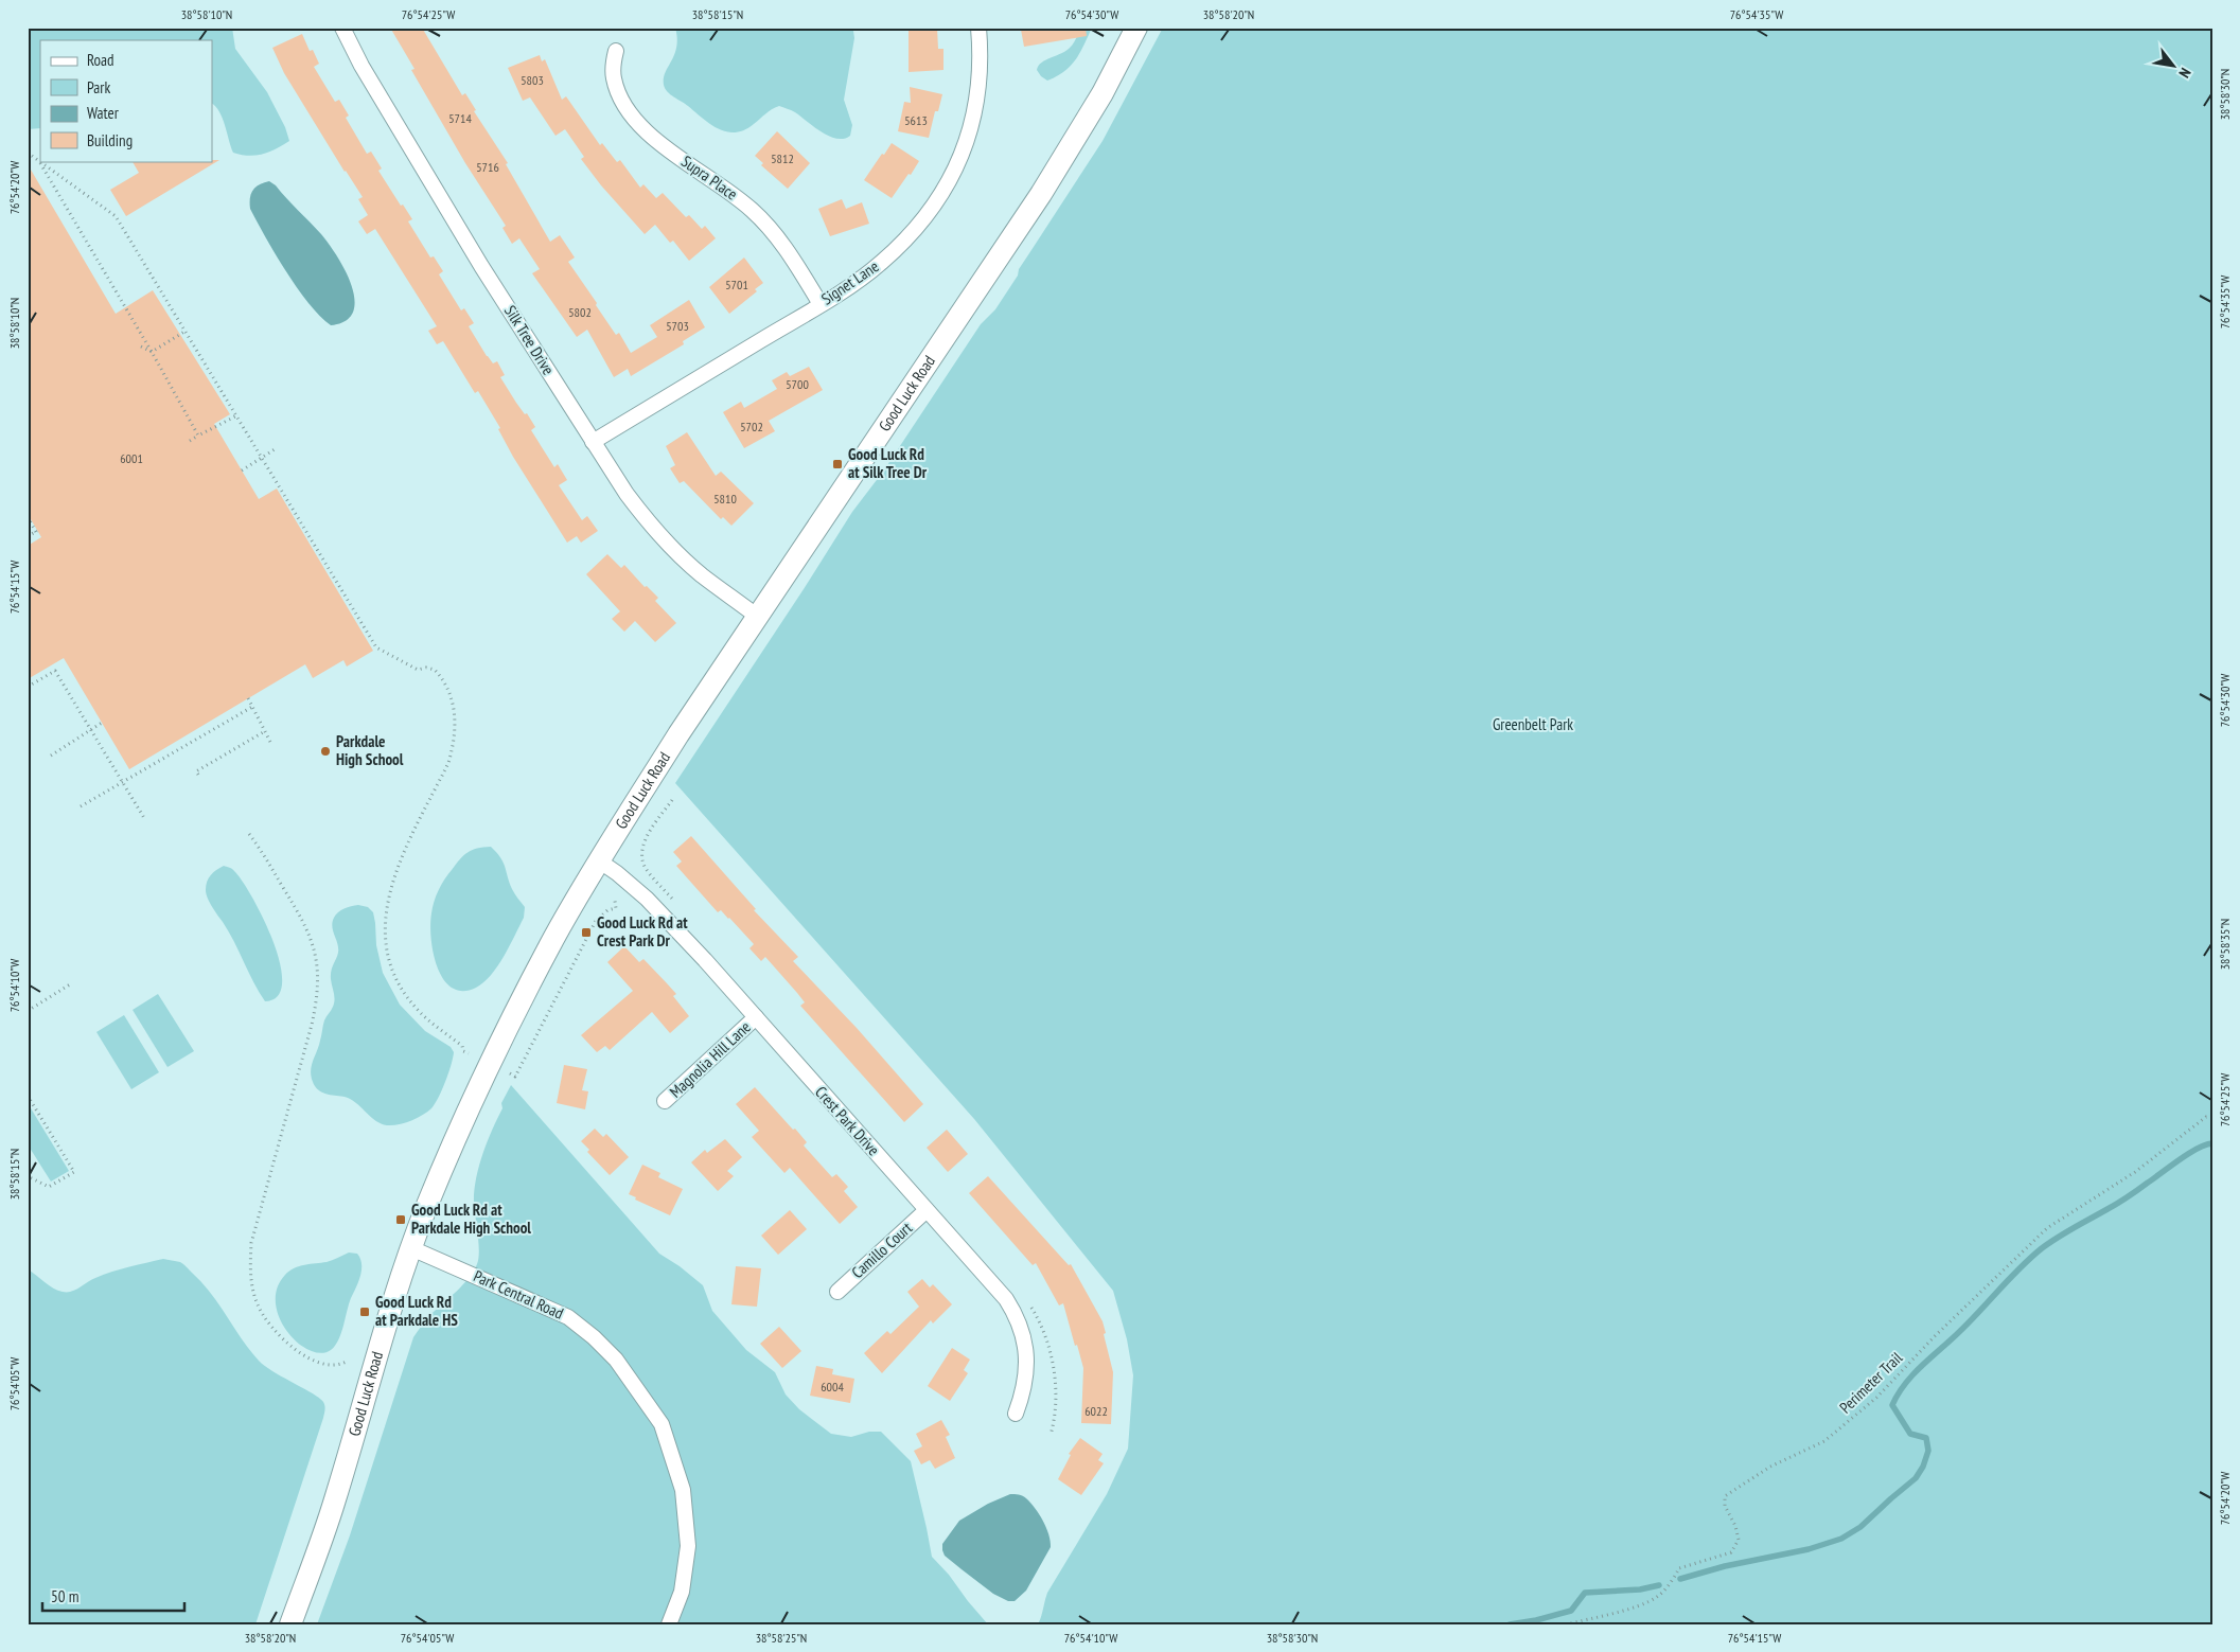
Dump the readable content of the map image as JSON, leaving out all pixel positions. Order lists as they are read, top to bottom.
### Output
{
  "streets": {
    "main road": ["Good Luck Road"],
    "street": [
      "Supra Place",
      "Signet Lane",
      "Silk Tree Drive",
      "Magnolia Hill Lane",
      "Crest Park Drive",
      "Camillo Court",
      "Park Central Road"
    ],
    "path": ["Perimeter Trail"]
  },
  "crossings": [
    ["Supra Place", "Signet Lane"],
    ["Signet Lane", "Silk Tree Drive"],
    ["Silk Tree Drive", "Good Luck Road"],
    ["Good Luck Road", "Crest Park Drive"],
    ["Good Luck Road", "Park Central Road"],
    ["Magnolia Hill Lane", "Crest Park Drive"],
    ["Crest Park Drive", "Camillo Court"]
  ],
  "parks": ["Greenbelt Park"],
  "places": {
    "transit": [
      "Good Luck Rd at Silk Tree Dr",
      "Good Luck Rd at Crest Park Dr",
      "Good Luck Rd at Parkdale High School",
      "Good Luck Rd at Parkdale HS"
    ],
    "other": ["Parkdale High School"]
  },
  "house_numbers": [
    "5803",
    "5714",
    "5613",
    "5812",
    "5716",
    "5701",
    "5802",
    "5703",
    "5700",
    "5702",
    "6001",
    "5810",
    "6004",
    "6022"
  ],
  "legend": [
    "Road",
    "Park",
    "Water",
    "Building"
  ],
  "scale_bar": "50 m",
  "north": "bottom right",
  "coordinates": [
    "38°58'10\"N",
    "76°54'25\"W",
    "38°58'15\"N",
    "76°54'30\"W",
    "38°58'20\"N",
    "76°54'35\"W",
    "38°58'30\"N",
    "76°54'20\"W",
    "76°54'15\"W",
    "38°58'35\"N",
    "76°54'10\"W",
    "76°54'05\"W",
    "38°58'25\"N"
  ]
}
